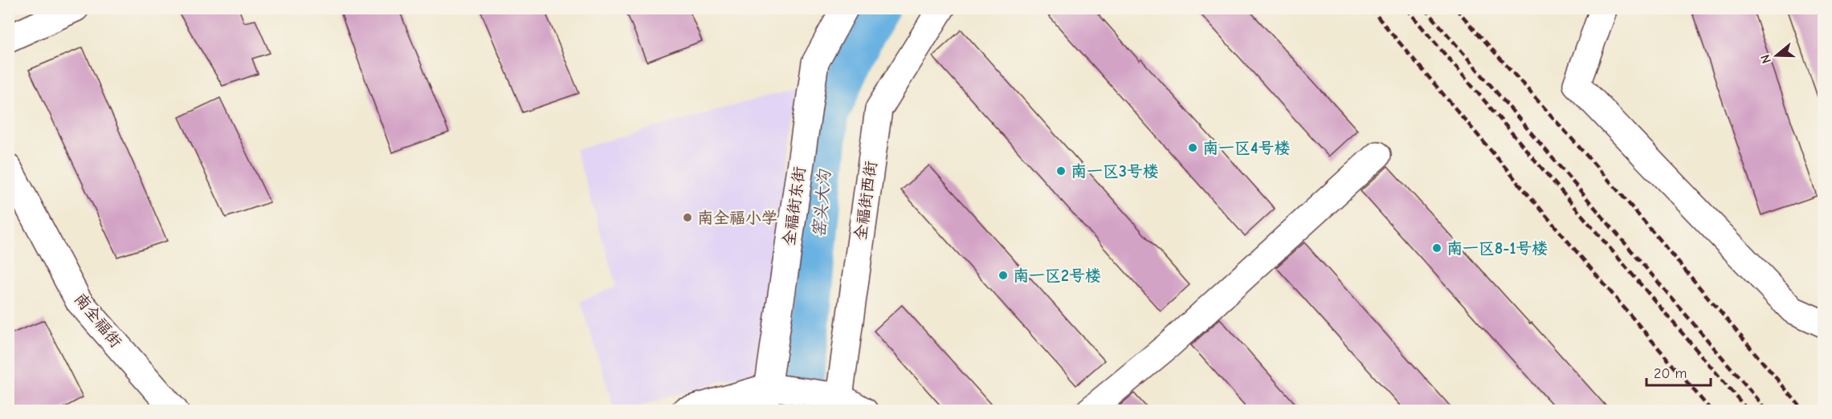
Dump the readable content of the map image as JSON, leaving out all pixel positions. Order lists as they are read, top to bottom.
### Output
{
  "streets": {
    "street": ["全福街西街", "全福街东街", "南全福街"]
  },
  "water": ["窑头大沟"],
  "places": [
    "南一区4号楼",
    "南一区3号楼",
    "南全福小学",
    "南一区8-1号楼",
    "南一区2号楼"
  ],
  "scale_bar": "20 m",
  "north": "left"
}
